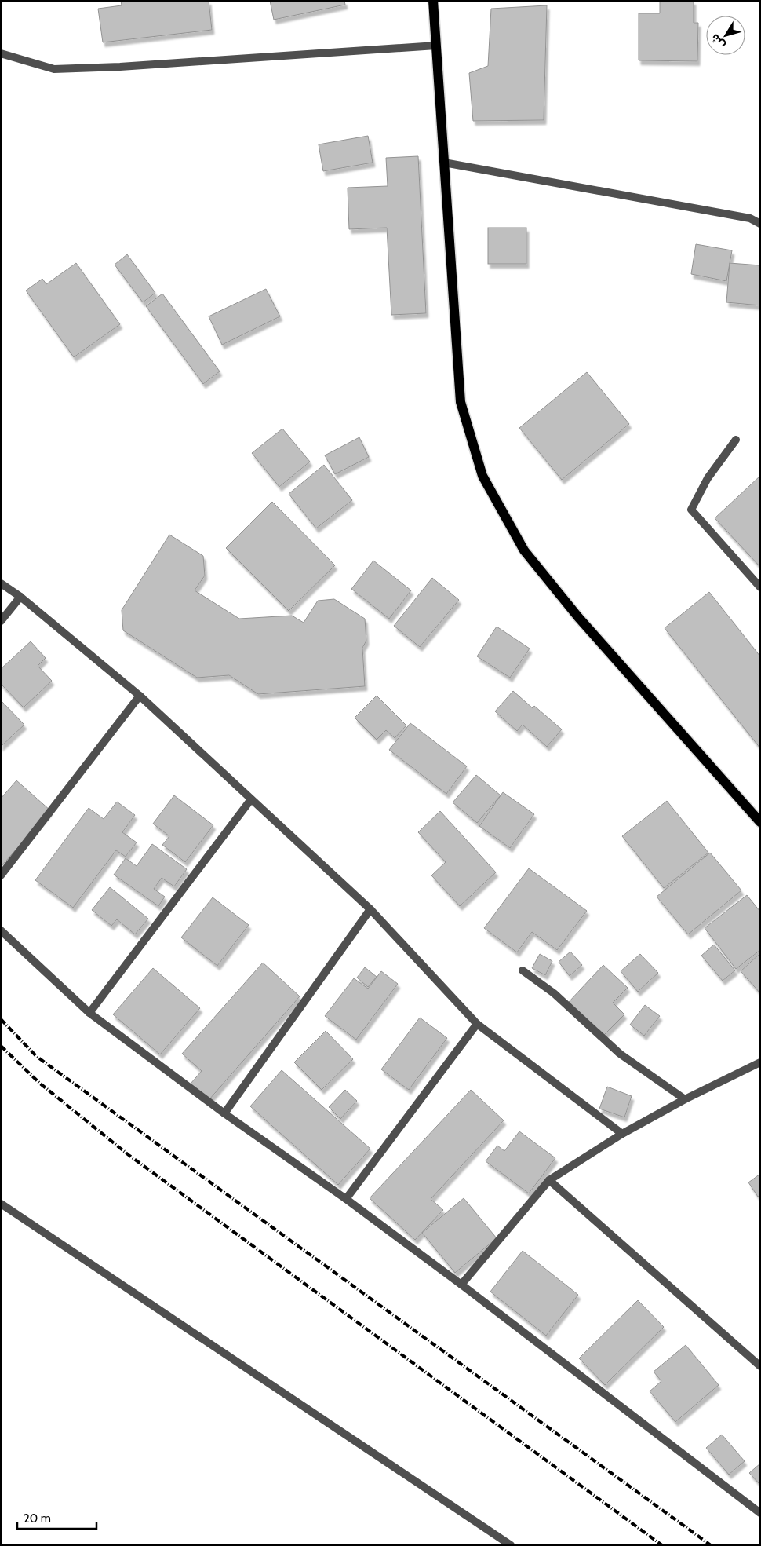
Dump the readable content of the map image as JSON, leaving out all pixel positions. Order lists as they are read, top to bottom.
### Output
{
  "scale_bar": "20 m",
  "north": "bottom left"
}
